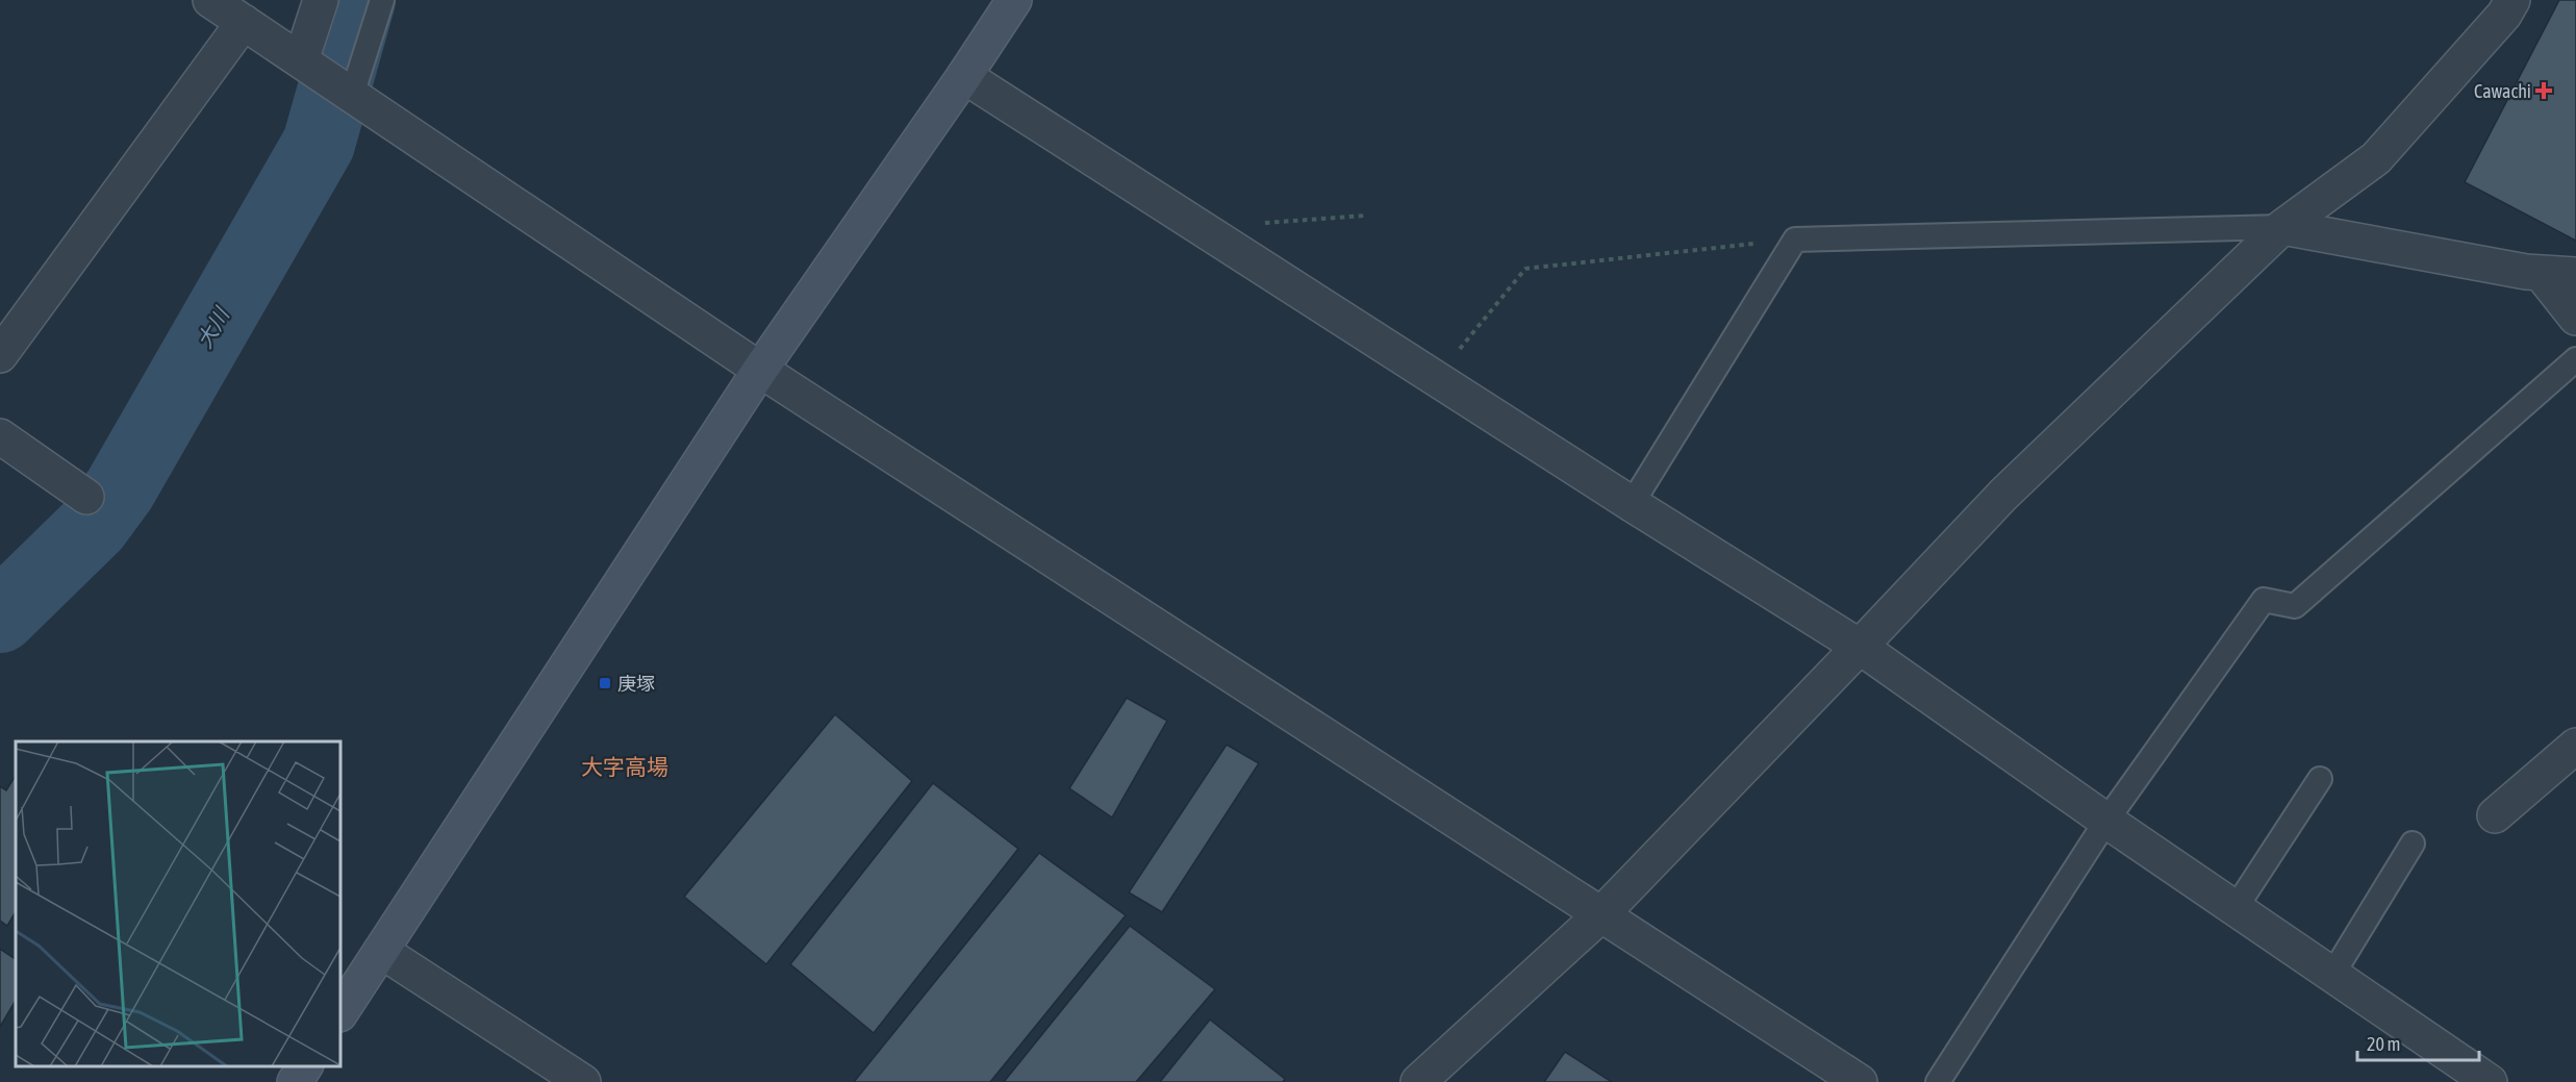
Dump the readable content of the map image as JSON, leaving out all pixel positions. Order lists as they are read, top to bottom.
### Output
{
  "districts": ["大字高場"],
  "water": ["大川"],
  "places": {
    "health": ["Cawachi"],
    "transit": ["庚塚"]
  },
  "scale_bar": "20 m"
}
